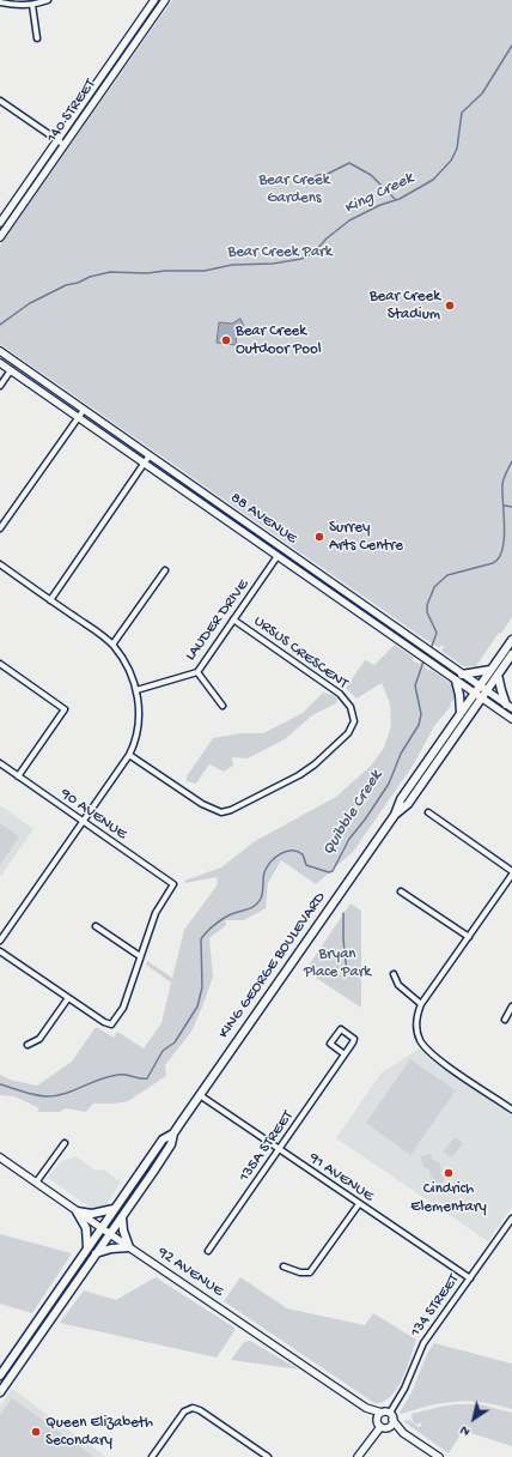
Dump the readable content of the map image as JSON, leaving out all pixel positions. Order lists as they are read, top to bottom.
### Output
{
  "streets": {
    "main road": [
      "140 STREET",
      "88 AVENUE",
      "KING GEORGE BOULEVARD",
      "92 AVENUE"
    ],
    "street": [
      "LAUDER DRIVE",
      "URSUS CRESCENT",
      "90 AVENUE",
      "135A STREET",
      "91 AVENUE",
      "134 STREET"
    ]
  },
  "crossings": [
    ["88 AVENUE", "LAUDER DRIVE"],
    ["88 AVENUE", "KING GEORGE BOULEVARD"],
    ["LAUDER DRIVE", "URSUS CRESCENT"],
    ["KING GEORGE BOULEVARD", "91 AVENUE"],
    ["KING GEORGE BOULEVARD", "92 AVENUE"],
    ["135A STREET", "91 AVENUE"],
    ["91 AVENUE", "134 STREET"]
  ],
  "water": ["King Creek", "Quibble Creek"],
  "parks": ["Bear Creek Gardens", "Bear Creek Park", "Bryan Place Park"],
  "places": [
    "Bear Creek Stadium",
    "Bear Creek Outdoor Pool",
    "Surrey Arts Centre",
    "Cindrich Elementary",
    "Queen Elizabeth Secondary"
  ],
  "north": "bottom left"
}
